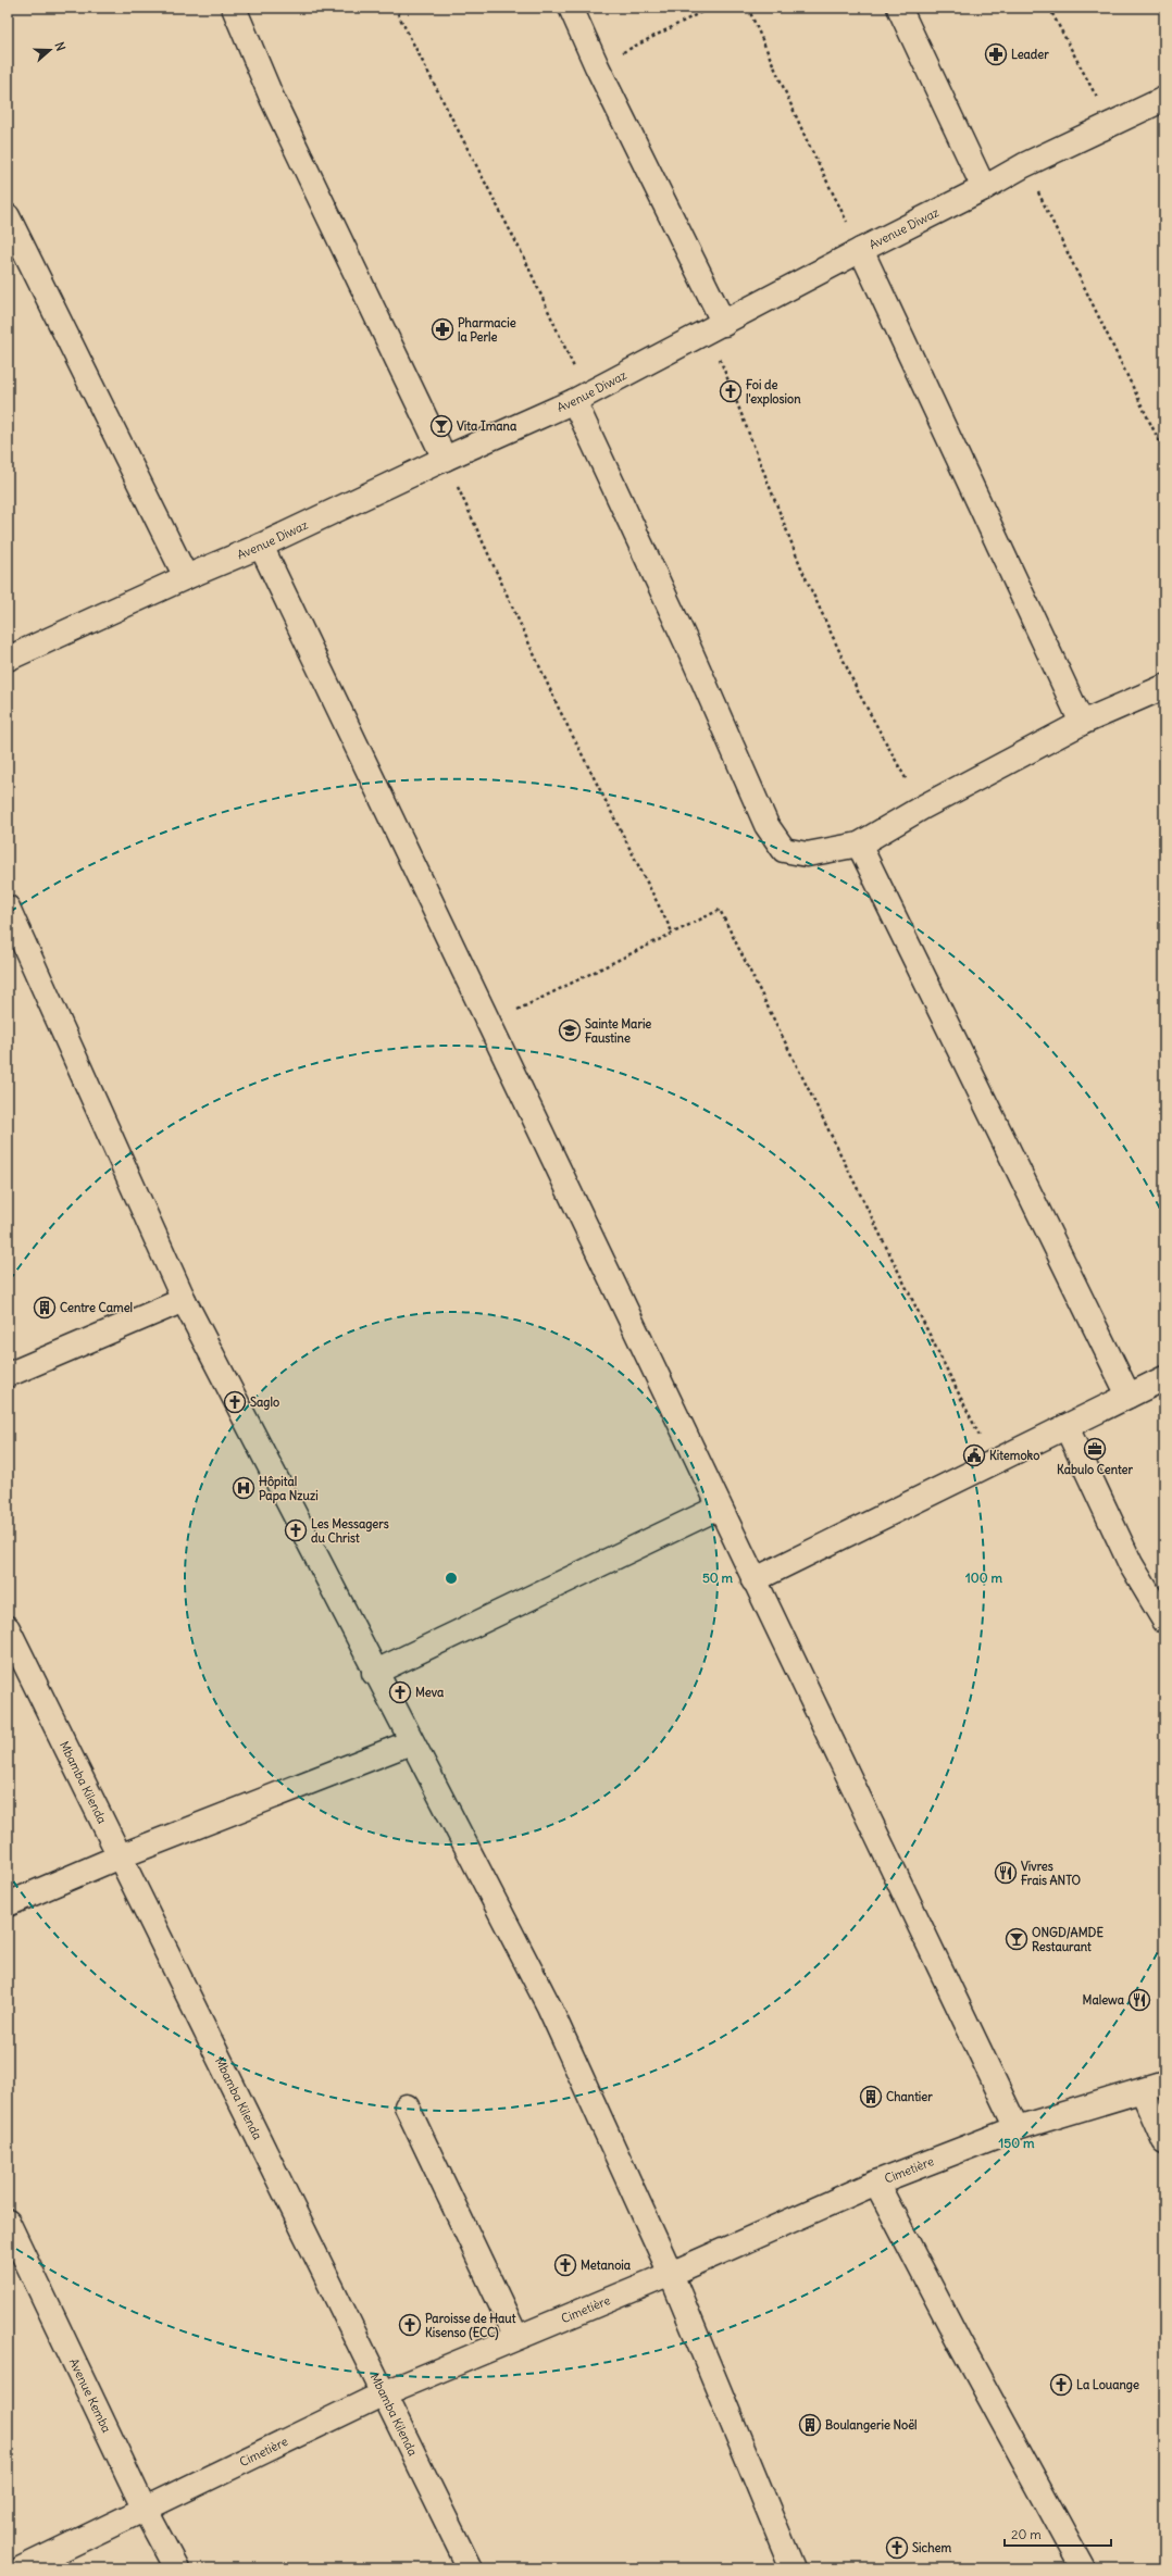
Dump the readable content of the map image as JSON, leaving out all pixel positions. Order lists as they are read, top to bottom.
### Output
{
  "streets": {
    "street": [
      "Avenue Diwaz",
      "Mbamba Kilenda",
      "Cimetière",
      "Avenue Kemba"
    ]
  },
  "crossings": [
    ["Mbamba Kilenda", "Cimetière"],
    ["Cimetière", "Avenue Kemba"]
  ],
  "places": {
    "pharmacy": ["Leader", "Pharmacie la Perle"],
    "church": [
      "Foi de l'explosion",
      "Saglo",
      "Les Messagers du Christ",
      "Meva",
      "Metanoia",
      "Paroisse de Haut Kisenso (ECC)",
      "La Louange",
      "Sichem"
    ],
    "bar": ["Vita Imana", "ONGD/AMDE Restaurant"],
    "school or university": ["Sainte Marie Faustine"],
    "building": ["Centre Camel", "Chantier", "Boulangerie Noël"],
    "office": ["Kabulo Center"],
    "public building": ["Kitemoko"],
    "hospital": ["Hôpital Papa Nzuzi"],
    "restaurant": ["Vivres Frais ANTO", "Malewa"]
  },
  "scale_bar": "20 m",
  "north": "right",
  "rings": ["50 m", "100 m", "150 m"]
}
